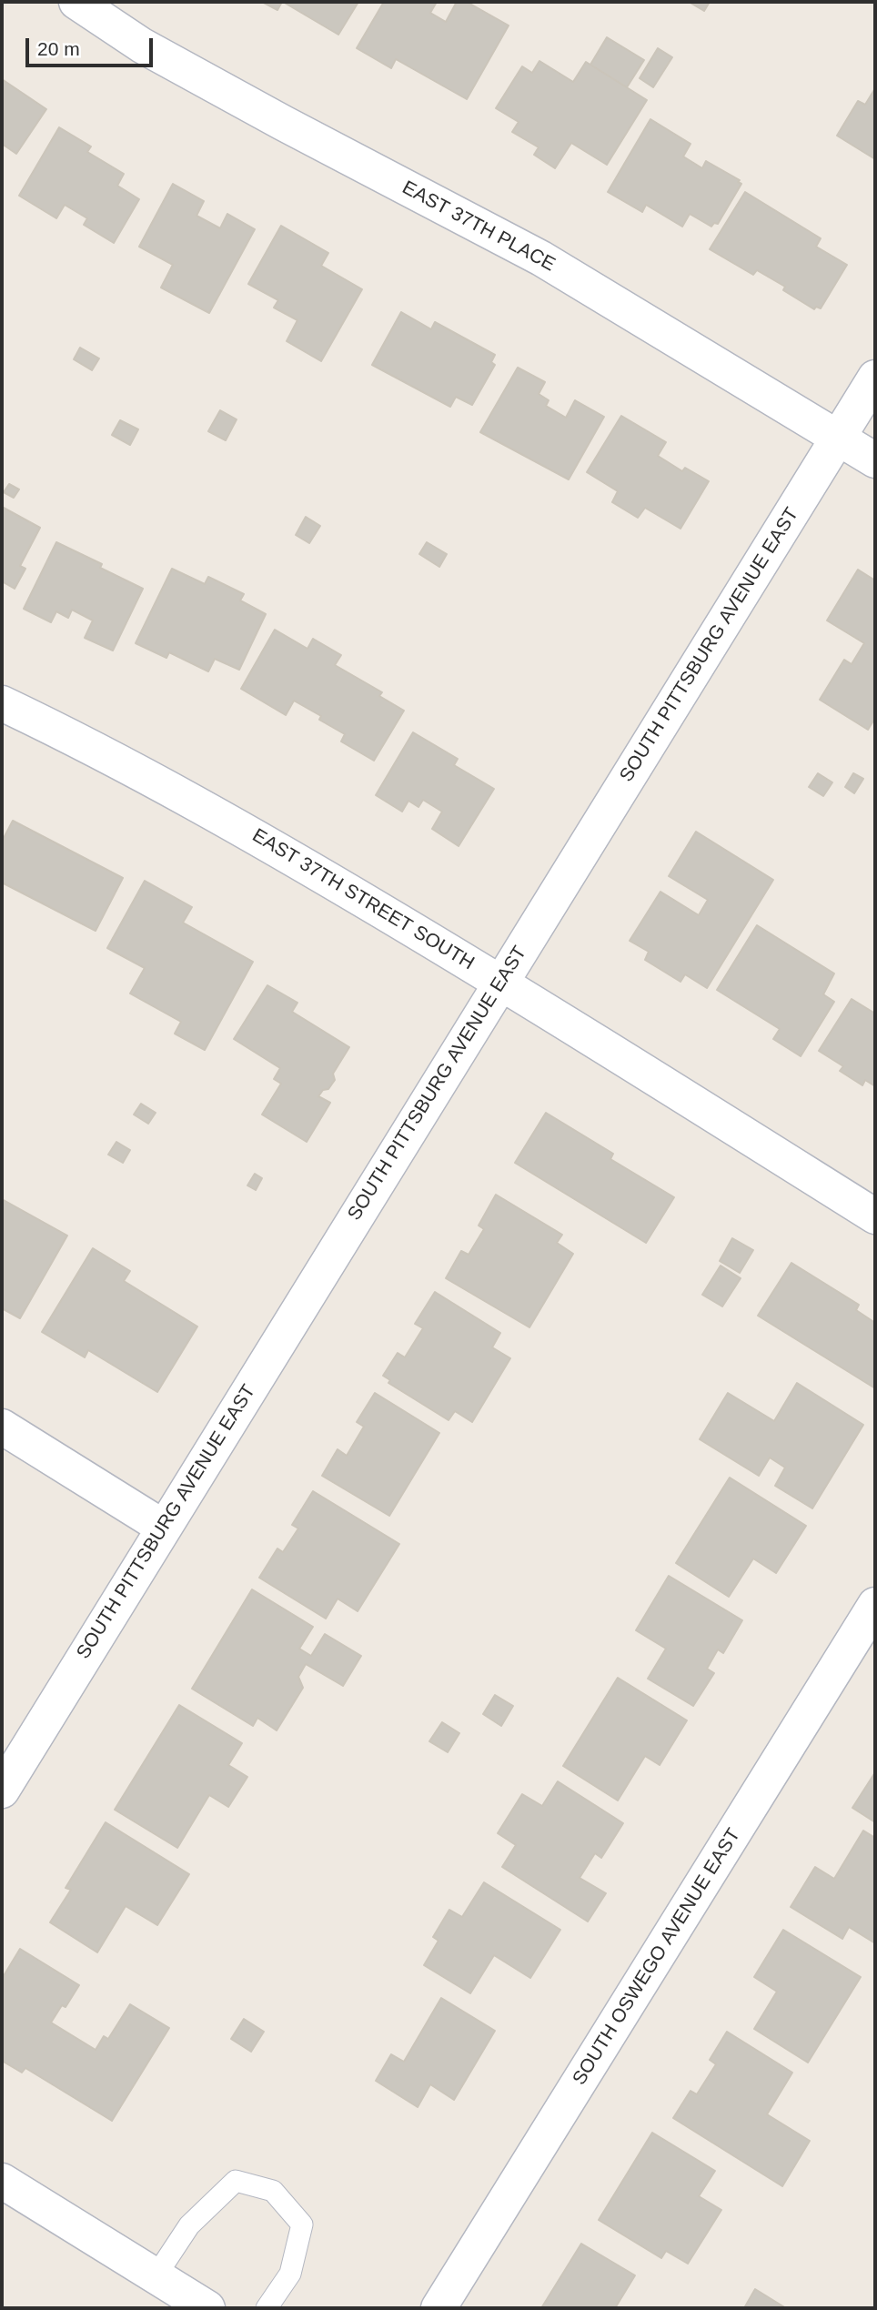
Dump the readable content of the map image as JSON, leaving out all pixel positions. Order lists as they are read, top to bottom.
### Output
{
  "streets": {
    "street": [
      "EAST 37TH PLACE",
      "SOUTH PITTSBURG AVENUE EAST",
      "EAST 37TH STREET SOUTH",
      "SOUTH OSWEGO AVENUE EAST"
    ]
  },
  "crossings": [
    ["EAST 37TH PLACE", "SOUTH PITTSBURG AVENUE EAST"],
    ["SOUTH PITTSBURG AVENUE EAST", "EAST 37TH STREET SOUTH"]
  ],
  "scale_bar": "20 m"
}
